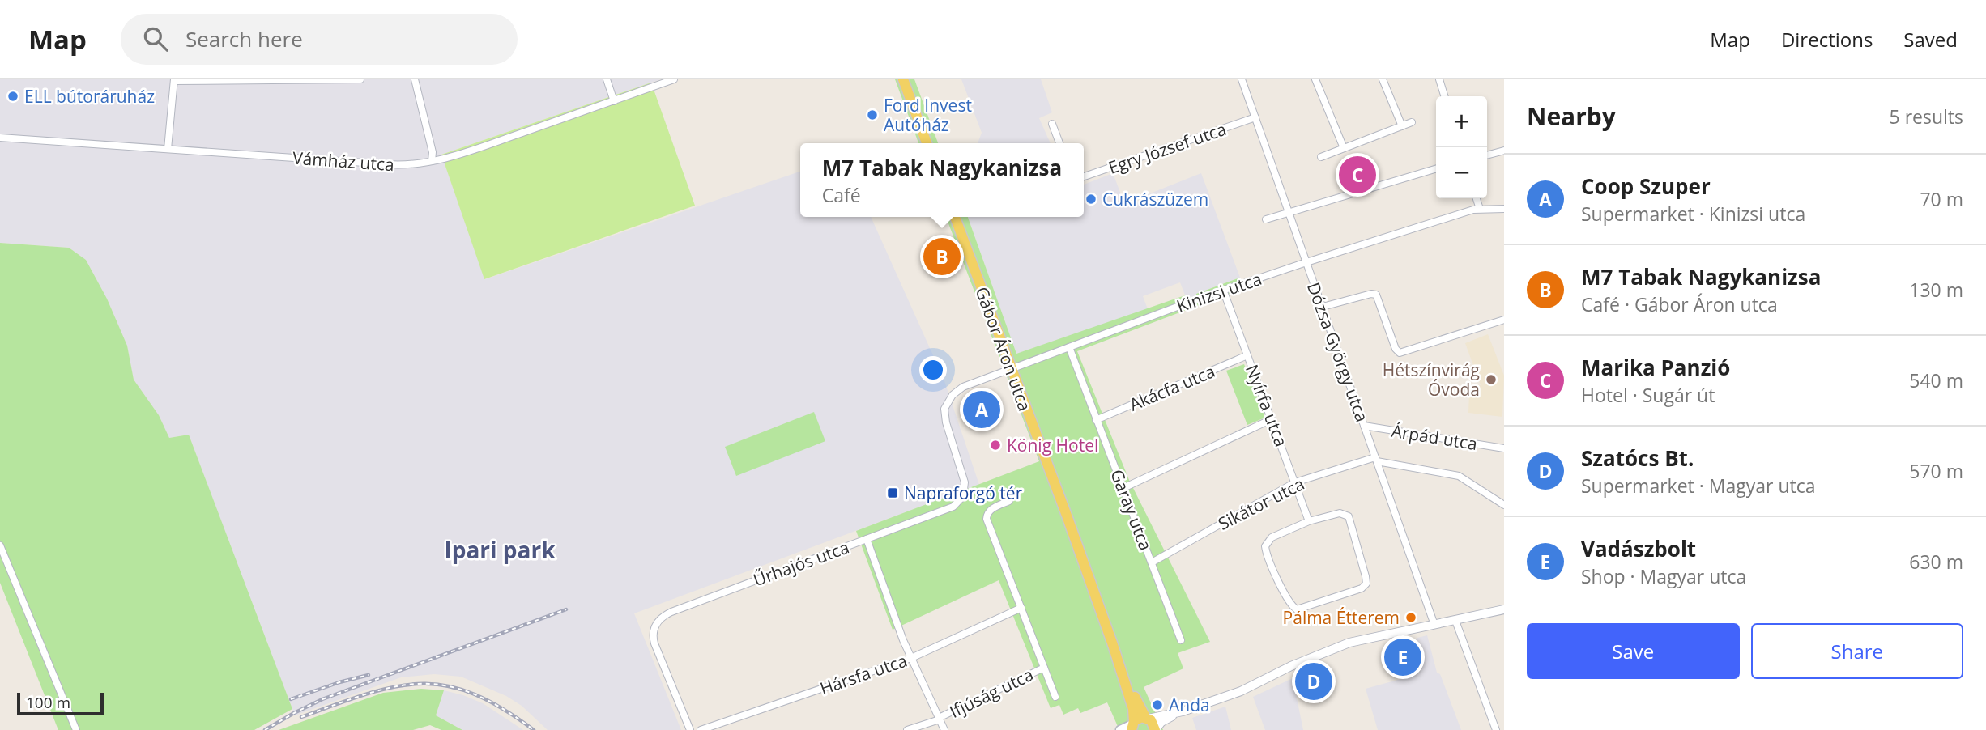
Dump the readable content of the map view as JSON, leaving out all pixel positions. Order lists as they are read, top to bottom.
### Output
{
  "streets": {
    "main road": ["Gábor Áron utca"],
    "street": [
      "Egry József utca",
      "Vámház utca",
      "Kinizsi utca",
      "Dózsa György utca",
      "Akácfa utca",
      "Nyírfa utca",
      "Árpád utca",
      "Sikátor utca",
      "Garay utca",
      "Űrhajós utca",
      "Hársfa utca",
      "Ifjúság utca"
    ]
  },
  "crossings": [
    ["Egry József utca", "Dózsa György utca"],
    ["Kinizsi utca", "Gábor Áron utca"],
    ["Kinizsi utca", "Dózsa György utca"],
    ["Kinizsi utca", "Nyírfa utca"],
    ["Kinizsi utca", "Garay utca"],
    ["Kinizsi utca", "Űrhajós utca"],
    ["Dózsa György utca", "Árpád utca"],
    ["Dózsa György utca", "Sikátor utca"],
    ["Akácfa utca", "Nyírfa utca"],
    ["Akácfa utca", "Garay utca"],
    ["Nyírfa utca", "Sikátor utca"],
    ["Sikátor utca", "Garay utca"]
  ],
  "districts": ["Ipari park"],
  "places": {
    "other": [
      "ELL bútoráruház",
      "Ford Invest Autóház",
      "Cukrászüzem",
      "Hétszínvirág Óvoda",
      "König Hotel",
      "Pálma Étterem",
      "Anda"
    ],
    "transit": ["Napraforgó tér"]
  },
  "scale_bar": "100 m",
  "page": {
    "header": "Map",
    "search": "Search here",
    "nav": ["Map", "Directions", "Saved"],
    "heading": ["Nearby", "5 results"],
    "map_buttons": ["+", "−"],
    "popup": ["M7 Tabak Nagykanizsa", "Café"],
    "pins": [
      "C",
      "B",
      "A",
      "E",
      "D"
    ],
    "list": [
      {
        "mark": "A",
        "name": "Coop Szuper",
        "note": "Supermarket · Kinizsi utca",
        "value": "70 m"
      },
      {
        "mark": "B",
        "name": "M7 Tabak Nagykanizsa",
        "note": "Café · Gábor Áron utca",
        "value": "130 m"
      },
      {
        "mark": "C",
        "name": "Marika Panzió",
        "note": "Hotel · Sugár út",
        "value": "540 m"
      },
      {
        "mark": "D",
        "name": "Szatócs Bt.",
        "note": "Supermarket · Magyar utca",
        "value": "570 m"
      },
      {
        "mark": "E",
        "name": "Vadászbolt",
        "note": "Shop · Magyar utca",
        "value": "630 m"
      }
    ],
    "buttons": ["Save", "Share"],
    "scale": "100 m"
  }
}
